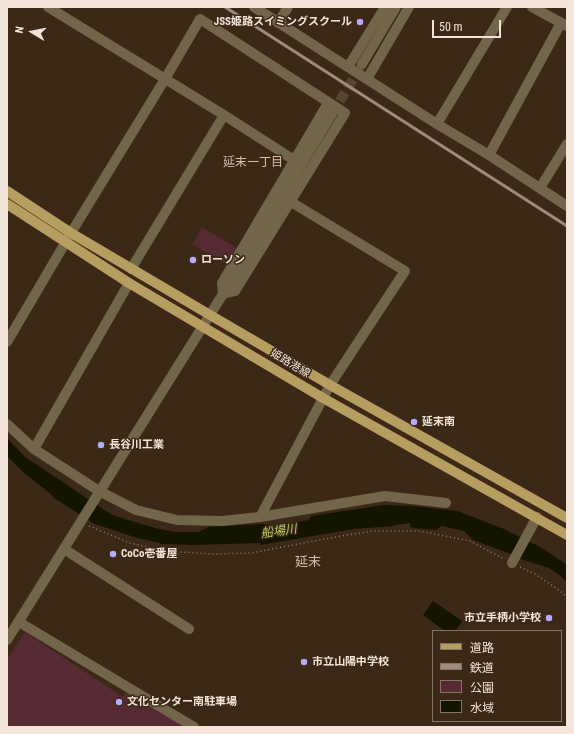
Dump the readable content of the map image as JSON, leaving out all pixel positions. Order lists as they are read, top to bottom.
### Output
{
  "streets": {
    "main road": ["姫路港線"]
  },
  "districts": ["延末一丁目", "延末"],
  "water": ["船場川"],
  "places": [
    "JSS姫路スイミングスクール",
    "ローソン",
    "延末南",
    "長谷川工業",
    "CoCo壱番屋",
    "市立手柄小学校",
    "市立山陽中学校",
    "文化センター南駐車場"
  ],
  "legend": [
    "道路",
    "鉄道",
    "公園",
    "水域"
  ],
  "scale_bar": "50 m",
  "north": "left"
}
